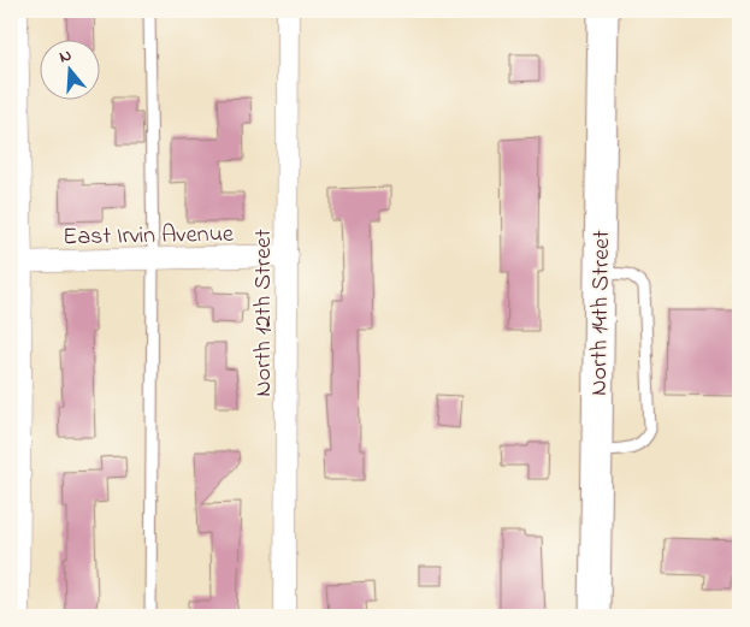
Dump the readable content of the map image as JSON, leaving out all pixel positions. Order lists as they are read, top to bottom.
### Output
{
  "streets": {
    "street": ["East Irvin Avenue", "North 12th Street", "North 14th Street"]
  },
  "crossings": [
    ["East Irvin Avenue", "North 12th Street"]
  ],
  "north": "top"
}
